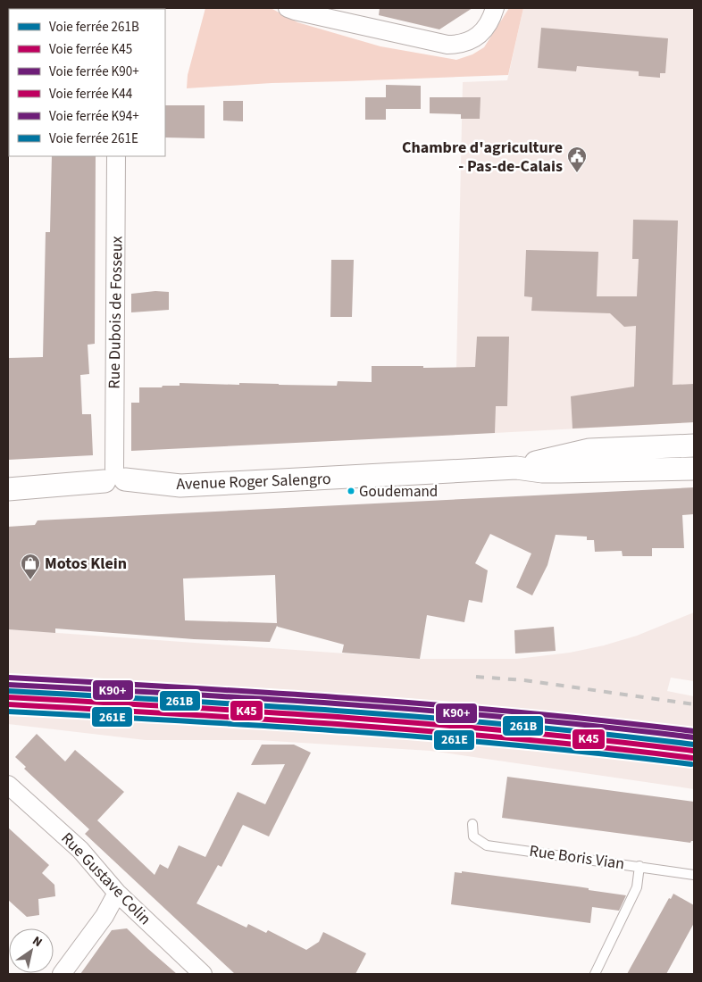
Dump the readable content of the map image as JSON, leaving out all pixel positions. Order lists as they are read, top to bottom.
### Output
{
  "streets": {
    "street": ["Rue Dubois de Fosseux", "Avenue Roger Salengro", "Rue Gustave Colin"],
    "lane": ["Rue Boris Vian"]
  },
  "crossings": [
    ["Rue Dubois de Fosseux", "Avenue Roger Salengro"]
  ],
  "places": {
    "public building": ["Chambre d'agriculture - Pas-de-Calais"],
    "other": ["Goudemand"],
    "shop": ["Motos Klein"]
  },
  "lines": [
    "rail line K94+",
    "rail line K90+",
    "rail line 261B",
    "rail line K45",
    "rail line K44",
    "rail line 261E"
  ],
  "legend": [
    "Voie ferrée 261B",
    "Voie ferrée K45",
    "Voie ferrée K90+",
    "Voie ferrée K44",
    "Voie ferrée K94+",
    "Voie ferrée 261E"
  ],
  "north": "top right"
}
